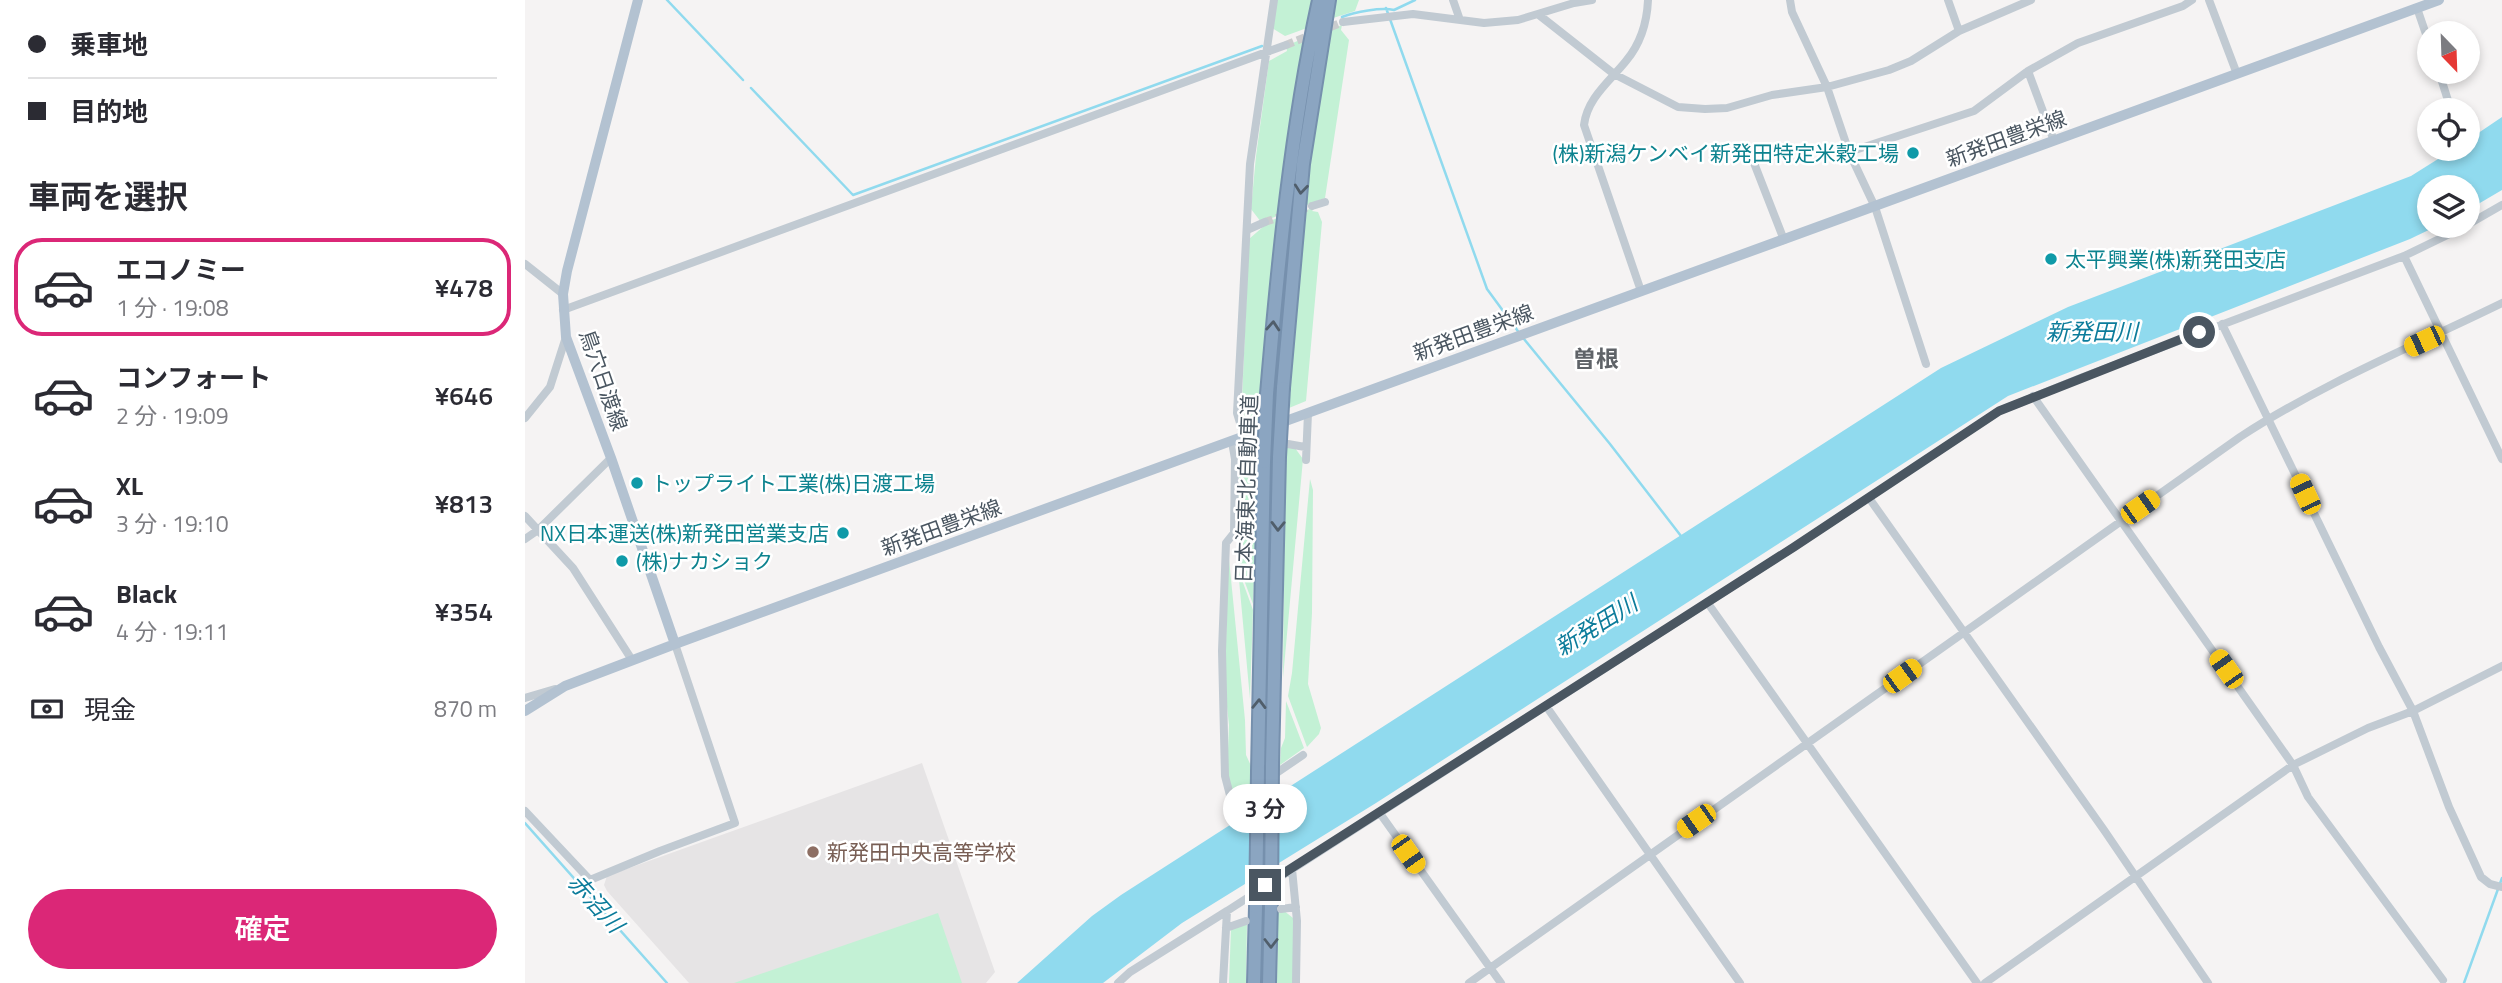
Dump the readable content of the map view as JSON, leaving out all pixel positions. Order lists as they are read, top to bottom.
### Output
{
  "streets": {
    "highway": ["日本海東北自動車道"],
    "main road": ["新発田豊栄線", "鳥穴日渡線"]
  },
  "crossings": [
    ["新発田豊栄線", "鳥穴日渡線"]
  ],
  "districts": ["曽根"],
  "water": ["新発田川", "赤沼川"],
  "places": [
    "(株)新潟ケンベイ新発田特定米穀工場",
    "太平興業(株)新発田支店",
    "トップライト工業(株)日渡工場",
    "NX日本運送(株)新発田営業支店",
    "(株)ナカショク",
    "新発田中央高等学校"
  ],
  "north": "bottom right",
  "page": {
    "banner": ["乗車地", "目的地"],
    "heading": "車両を選択",
    "list": [
      {
        "name": "エコノミー",
        "note": "1 分 · 19:08",
        "value": "¥478"
      },
      {
        "name": "コンフォート",
        "note": "2 分 · 19:09",
        "value": "¥646"
      },
      {
        "name": "XL",
        "note": "3 分 · 19:10",
        "value": "¥813"
      },
      {
        "name": "Black",
        "note": "4 分 · 19:11",
        "value": "¥354"
      }
    ],
    "pay": ["現金", "870 m"],
    "bubble": "3 分",
    "buttons": "確定"
  }
}
